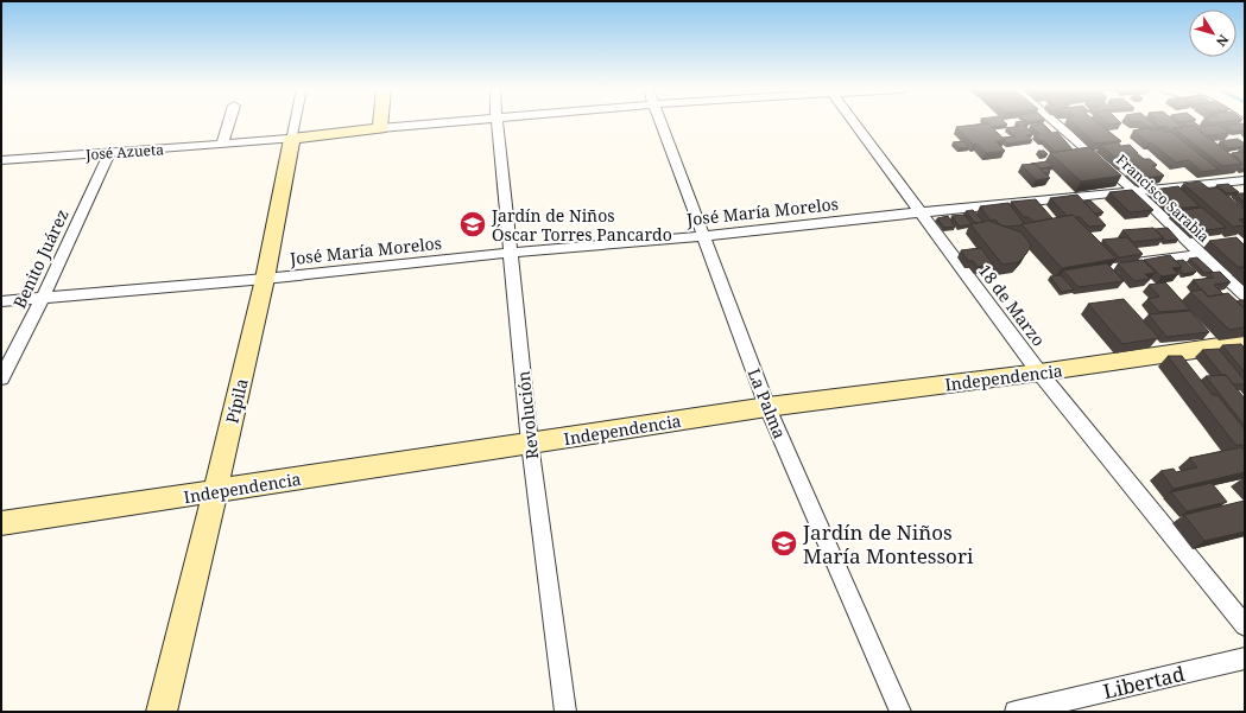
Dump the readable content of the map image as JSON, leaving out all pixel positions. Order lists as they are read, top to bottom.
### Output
{
  "streets": {
    "main road": ["José Azueta", "Independencia", "Pípila"],
    "street": [
      "Francisco Sarabia",
      "José María Morelos",
      "Benito Juárez",
      "18 de Marzo",
      "La Palma",
      "Revolución",
      "Libertad"
    ]
  },
  "crossings": [
    ["José Azueta", "Benito Juárez"],
    ["José Azueta", "Pípila"],
    ["Francisco Sarabia", "José María Morelos"],
    ["José María Morelos", "Benito Juárez"],
    ["José María Morelos", "18 de Marzo"],
    ["José María Morelos", "Pípila"],
    ["José María Morelos", "La Palma"],
    ["José María Morelos", "Revolución"],
    ["18 de Marzo", "Independencia"],
    ["Independencia", "Pípila"],
    ["Independencia", "La Palma"],
    ["Independencia", "Revolución"]
  ],
  "places": {
    "school or university": ["Jardín de Niños Óscar Torres Pancardo", "Jardín de Niños María Montessori"]
  },
  "north": "bottom right"
}
